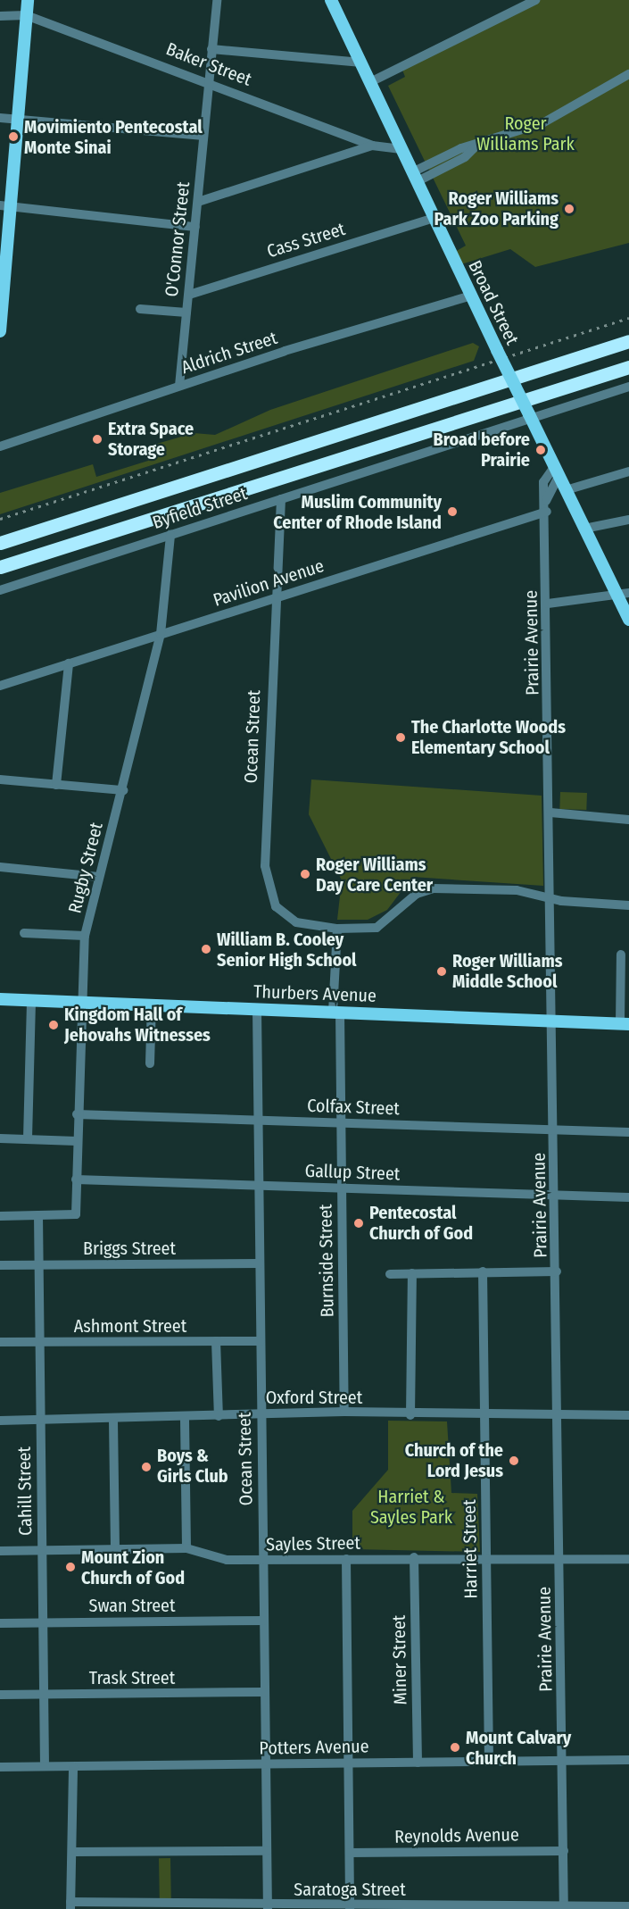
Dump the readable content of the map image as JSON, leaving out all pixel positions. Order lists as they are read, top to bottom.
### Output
{
  "streets": {
    "main road": ["Broad Street", "Thurbers Avenue"],
    "street": [
      "Baker Street",
      "O'Connor Street",
      "Cass Street",
      "Aldrich Street",
      "Byfield Street",
      "Pavilion Avenue",
      "Prairie Avenue",
      "Ocean Street",
      "Rugby Street",
      "Colfax Street",
      "Gallup Street",
      "Briggs Street",
      "Burnside Street",
      "Ashmont Street",
      "Oxford Street",
      "Cahill Street",
      "Sayles Street",
      "Harriet Street",
      "Swan Street",
      "Miner Street",
      "Trask Street",
      "Potters Avenue",
      "Reynolds Avenue",
      "Saratoga Street"
    ]
  },
  "crossings": [
    ["Baker Street", "O'Connor Street"],
    ["Baker Street", "Broad Street"],
    ["O'Connor Street", "Cass Street"],
    ["O'Connor Street", "Aldrich Street"],
    ["Cass Street", "Broad Street"],
    ["Broad Street", "Aldrich Street"],
    ["Broad Street", "Byfield Street"],
    ["Broad Street", "Prairie Avenue"],
    ["Byfield Street", "Ocean Street"],
    ["Byfield Street", "Rugby Street"],
    ["Pavilion Avenue", "Prairie Avenue"],
    ["Pavilion Avenue", "Ocean Street"],
    ["Pavilion Avenue", "Rugby Street"],
    ["Prairie Avenue", "Ocean Street"],
    ["Prairie Avenue", "Thurbers Avenue"],
    ["Prairie Avenue", "Colfax Street"],
    ["Prairie Avenue", "Gallup Street"],
    ["Prairie Avenue", "Oxford Street"],
    ["Prairie Avenue", "Sayles Street"],
    ["Prairie Avenue", "Potters Avenue"],
    ["Prairie Avenue", "Reynolds Avenue"],
    ["Prairie Avenue", "Saratoga Street"],
    ["Ocean Street", "Thurbers Avenue"],
    ["Ocean Street", "Colfax Street"],
    ["Ocean Street", "Gallup Street"],
    ["Ocean Street", "Briggs Street"],
    ["Ocean Street", "Burnside Street"],
    ["Ocean Street", "Ashmont Street"],
    ["Ocean Street", "Oxford Street"],
    ["Ocean Street", "Sayles Street"],
    ["Ocean Street", "Swan Street"],
    ["Ocean Street", "Trask Street"],
    ["Ocean Street", "Potters Avenue"],
    ["Ocean Street", "Saratoga Street"],
    ["Rugby Street", "Thurbers Avenue"],
    ["Rugby Street", "Colfax Street"],
    ["Rugby Street", "Gallup Street"],
    ["Rugby Street", "Cahill Street"],
    ["Thurbers Avenue", "Burnside Street"],
    ["Colfax Street", "Burnside Street"],
    ["Gallup Street", "Burnside Street"],
    ["Briggs Street", "Cahill Street"],
    ["Burnside Street", "Oxford Street"],
    ["Ashmont Street", "Cahill Street"],
    ["Oxford Street", "Cahill Street"],
    ["Oxford Street", "Harriet Street"],
    ["Cahill Street", "Sayles Street"],
    ["Cahill Street", "Swan Street"],
    ["Cahill Street", "Trask Street"],
    ["Cahill Street", "Potters Avenue"],
    ["Sayles Street", "Harriet Street"],
    ["Sayles Street", "Miner Street"],
    ["Harriet Street", "Potters Avenue"],
    ["Miner Street", "Potters Avenue"]
  ],
  "parks": ["Roger Williams Park", "Harriet & Sayles Park"],
  "places": [
    "Movimiento Pentecostal Monte Sinai",
    "Roger Williams Park Zoo Parking",
    "Extra Space Storage",
    "Broad before Prairie",
    "Muslim Community Center of Rhode Island",
    "The Charlotte Woods Elementary School",
    "Roger Williams Day Care Center",
    "William B. Cooley Senior High School",
    "Roger Williams Middle School",
    "Kingdom Hall of Jehovahs Witnesses",
    "Pentecostal Church of God",
    "Church of the Lord Jesus",
    "Boys & Girls Club",
    "Mount Zion Church of God",
    "Mount Calvary Church"
  ]
}
